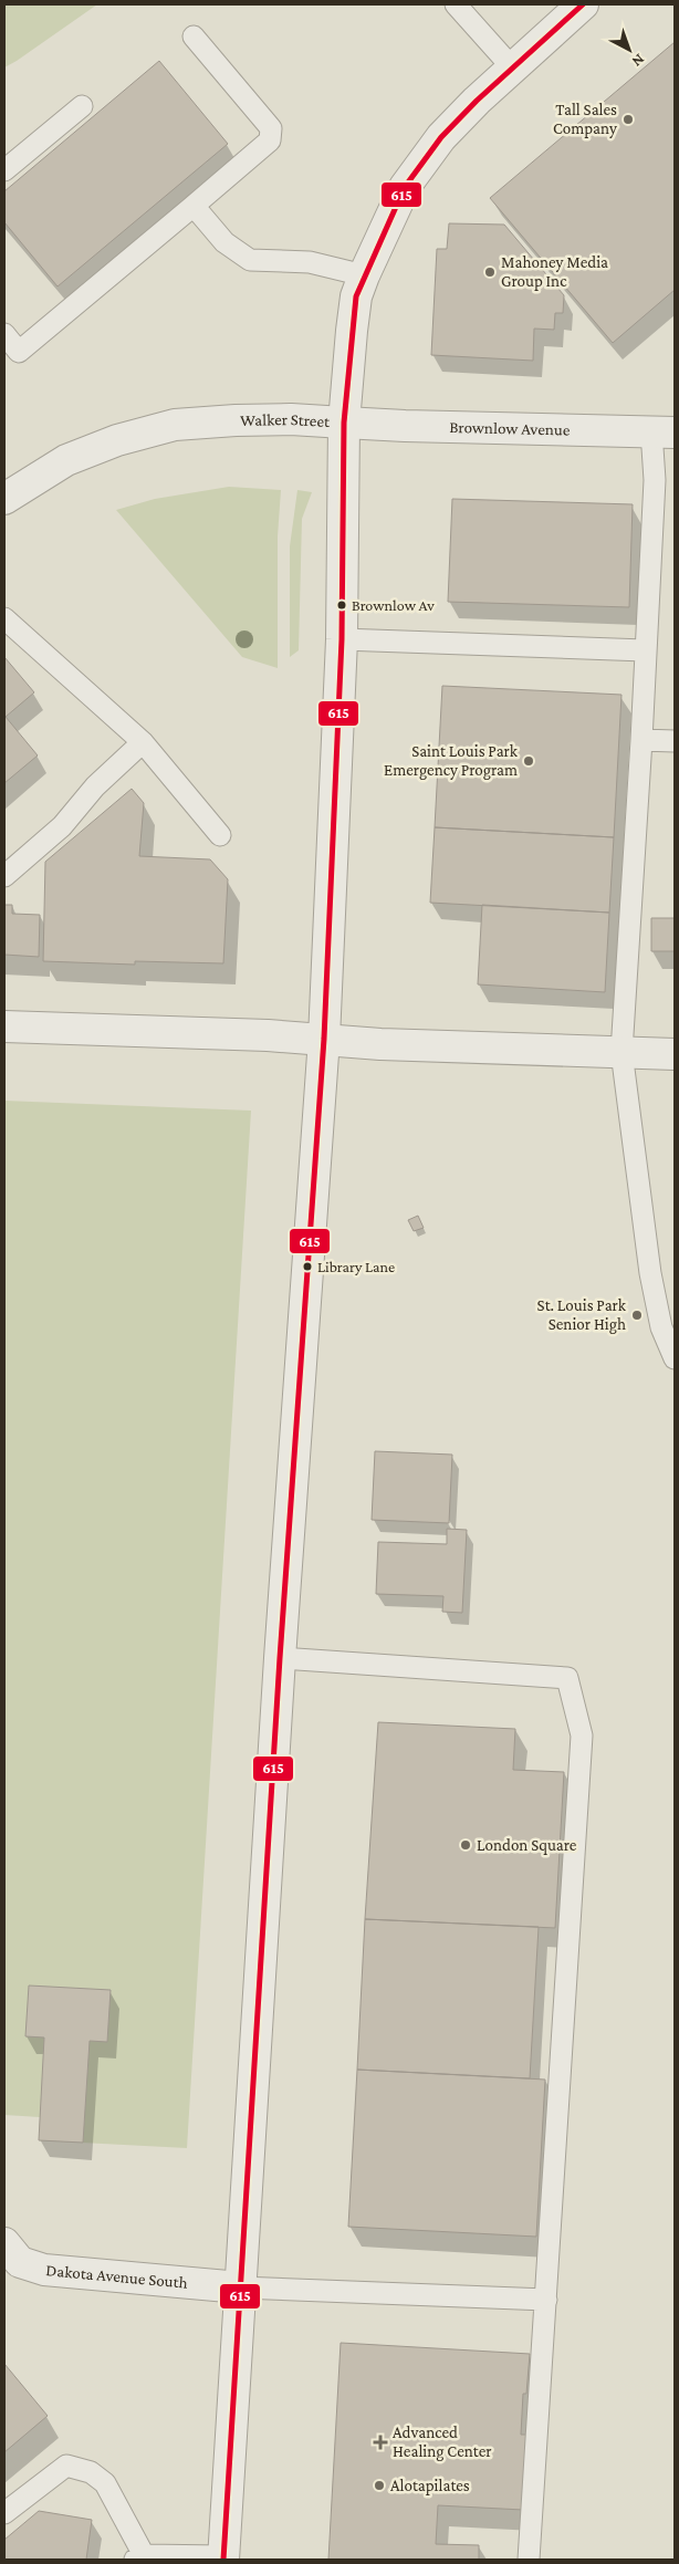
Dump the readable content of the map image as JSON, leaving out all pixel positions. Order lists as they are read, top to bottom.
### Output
{
  "streets": {
    "street": ["Walker Street", "Brownlow Avenue", "Dakota Avenue South"]
  },
  "crossings": [
    ["Walker Street", "Brownlow Avenue"]
  ],
  "places": {
    "other": [
      "Tall Sales Company",
      "Mahoney Media Group Inc",
      "Brownlow Av",
      "Saint Louis Park Emergency Program",
      "Library Lane",
      "St. Louis Park Senior High",
      "London Square",
      "Alotapilates"
    ],
    "health": ["Advanced Healing Center"]
  },
  "lines": ["transit line 615"],
  "north": "bottom right"
}
